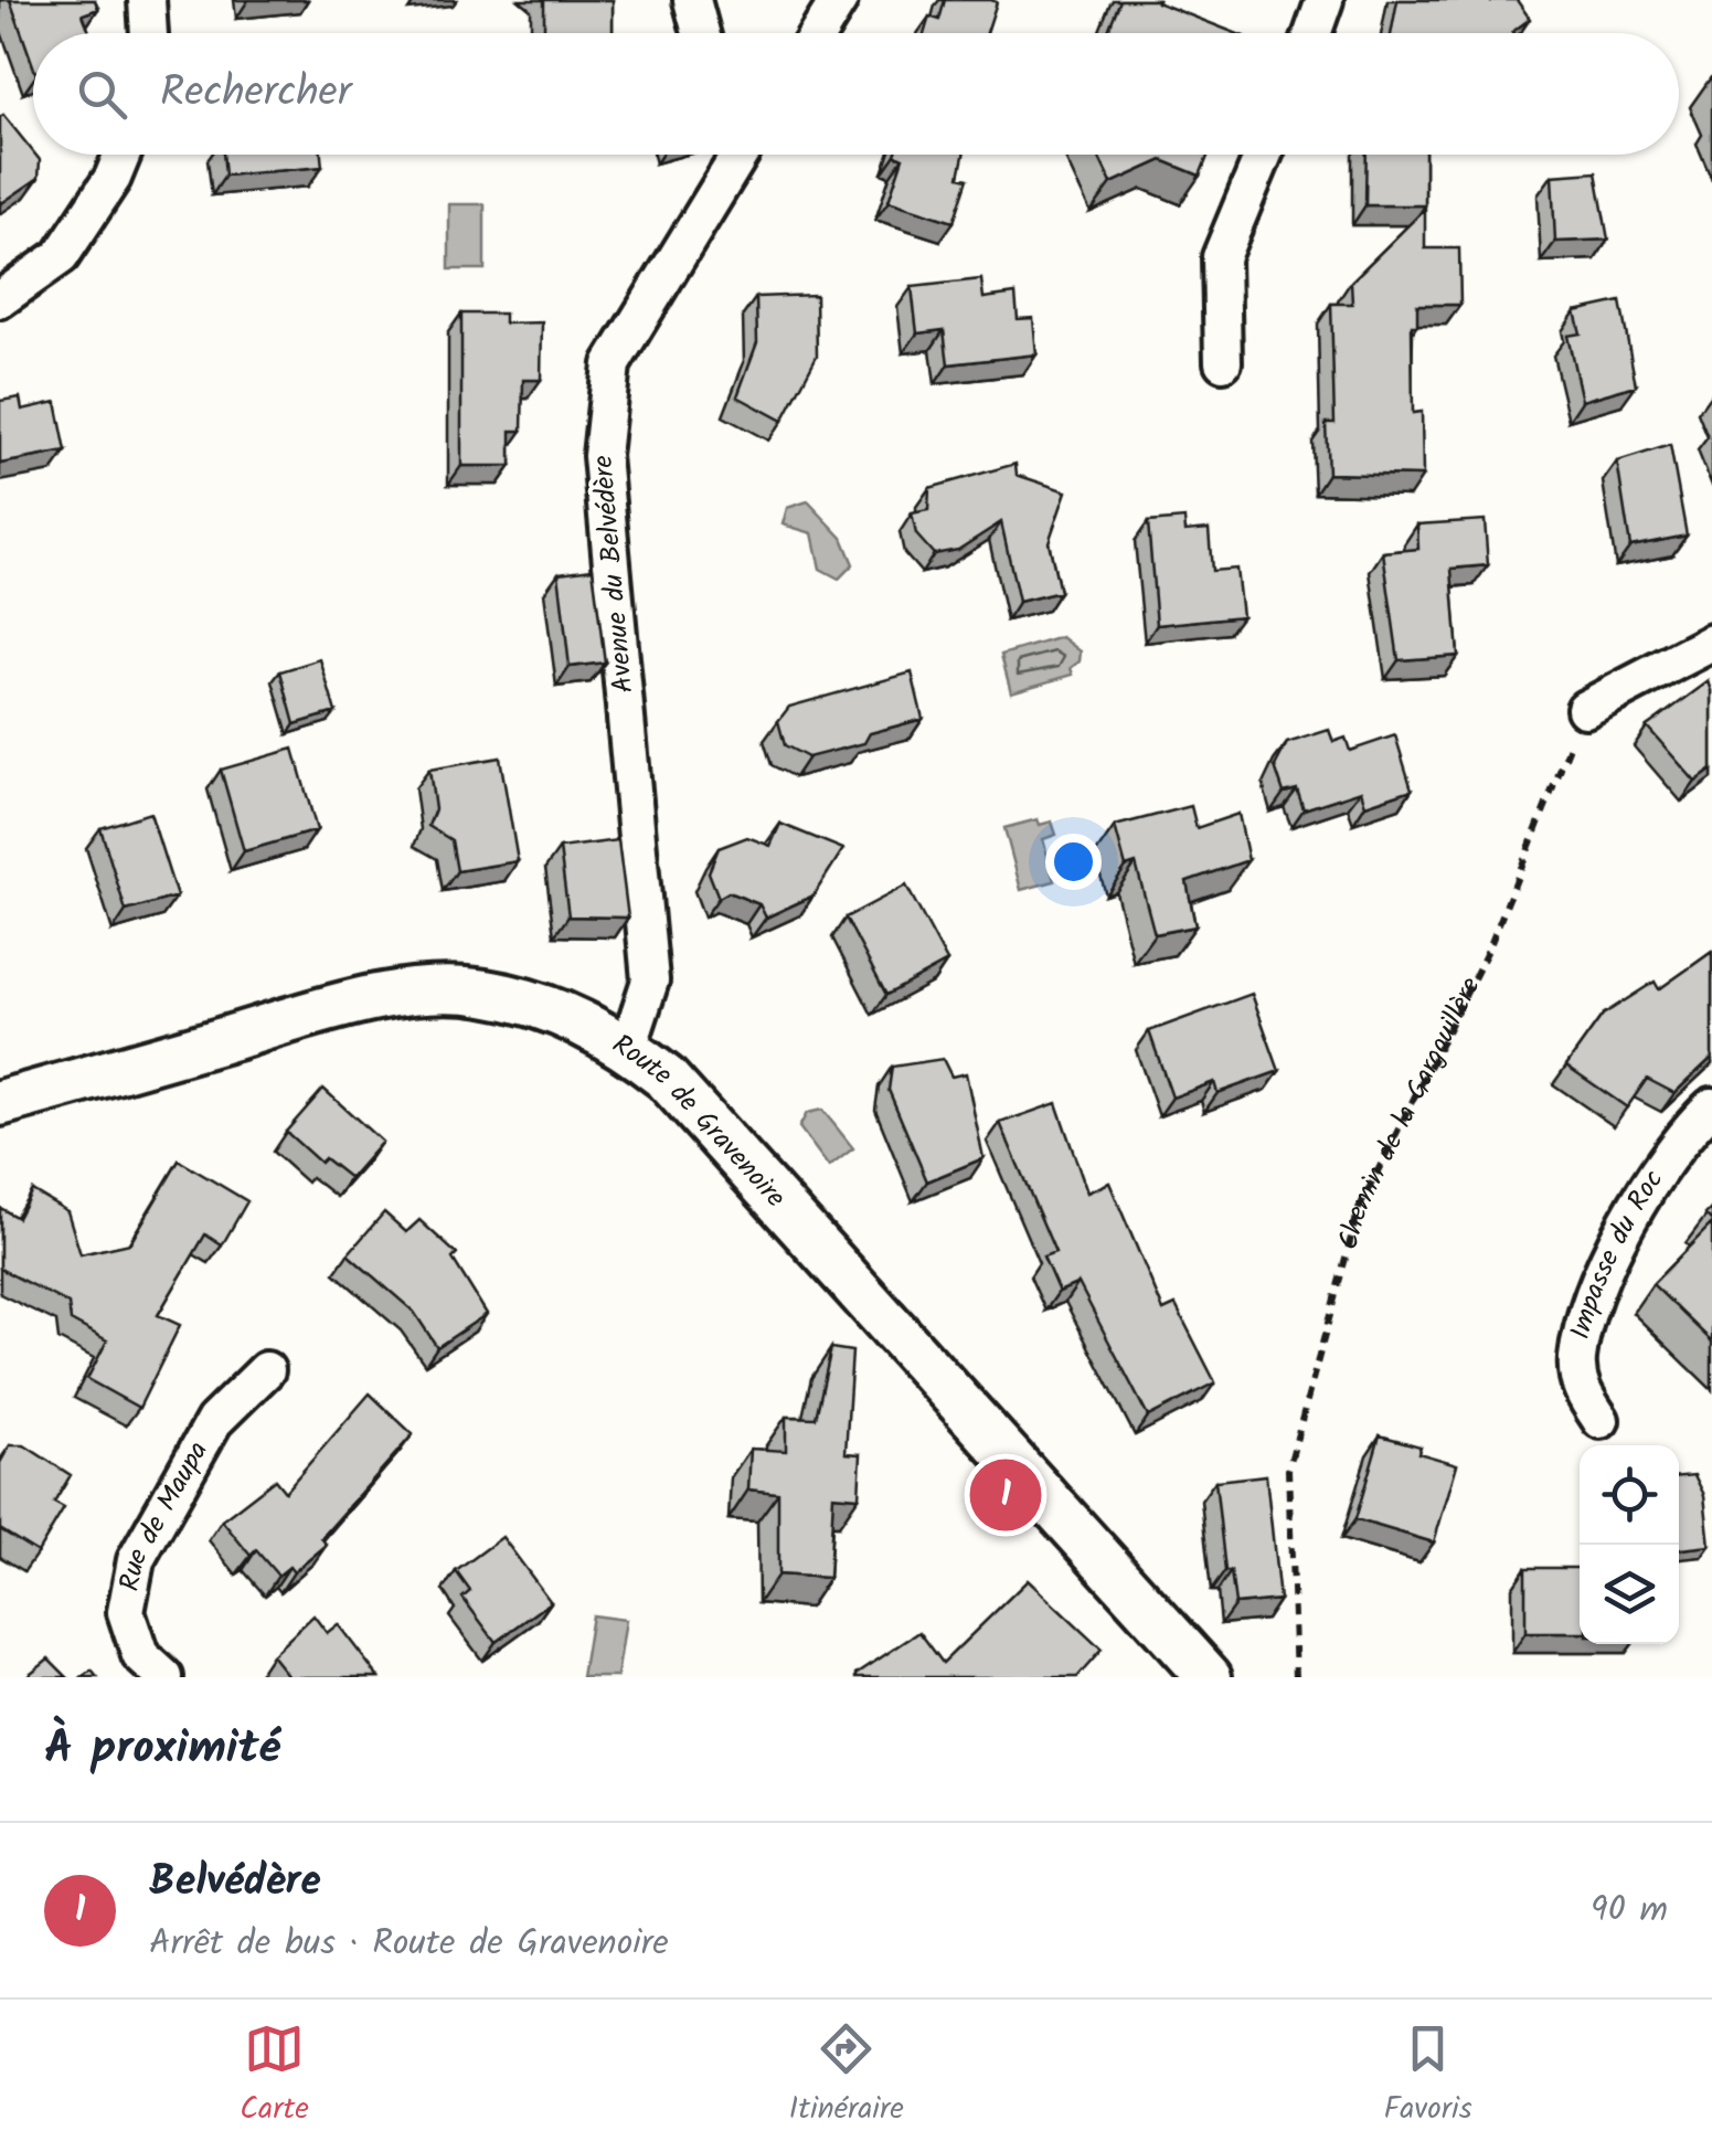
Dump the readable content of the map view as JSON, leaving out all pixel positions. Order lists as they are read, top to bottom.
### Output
{
  "streets": {
    "street": [
      "Avenue du Belvédère",
      "Route de Gravenoire",
      "Impasse du Roc",
      "Rue de Maupa"
    ],
    "path": ["Chemin de la Gargouillère"]
  },
  "crossings": [
    ["Avenue du Belvédère", "Route de Gravenoire"]
  ],
  "page": {
    "search": "Rechercher",
    "pins": "1",
    "heading": "À proximité",
    "list": [
      {
        "mark": "1",
        "name": "Belvédère",
        "note": "Arrêt de bus · Route de Gravenoire",
        "value": "90 m"
      }
    ],
    "nav": ["Carte", "Itinéraire", "Favoris"]
  }
}
